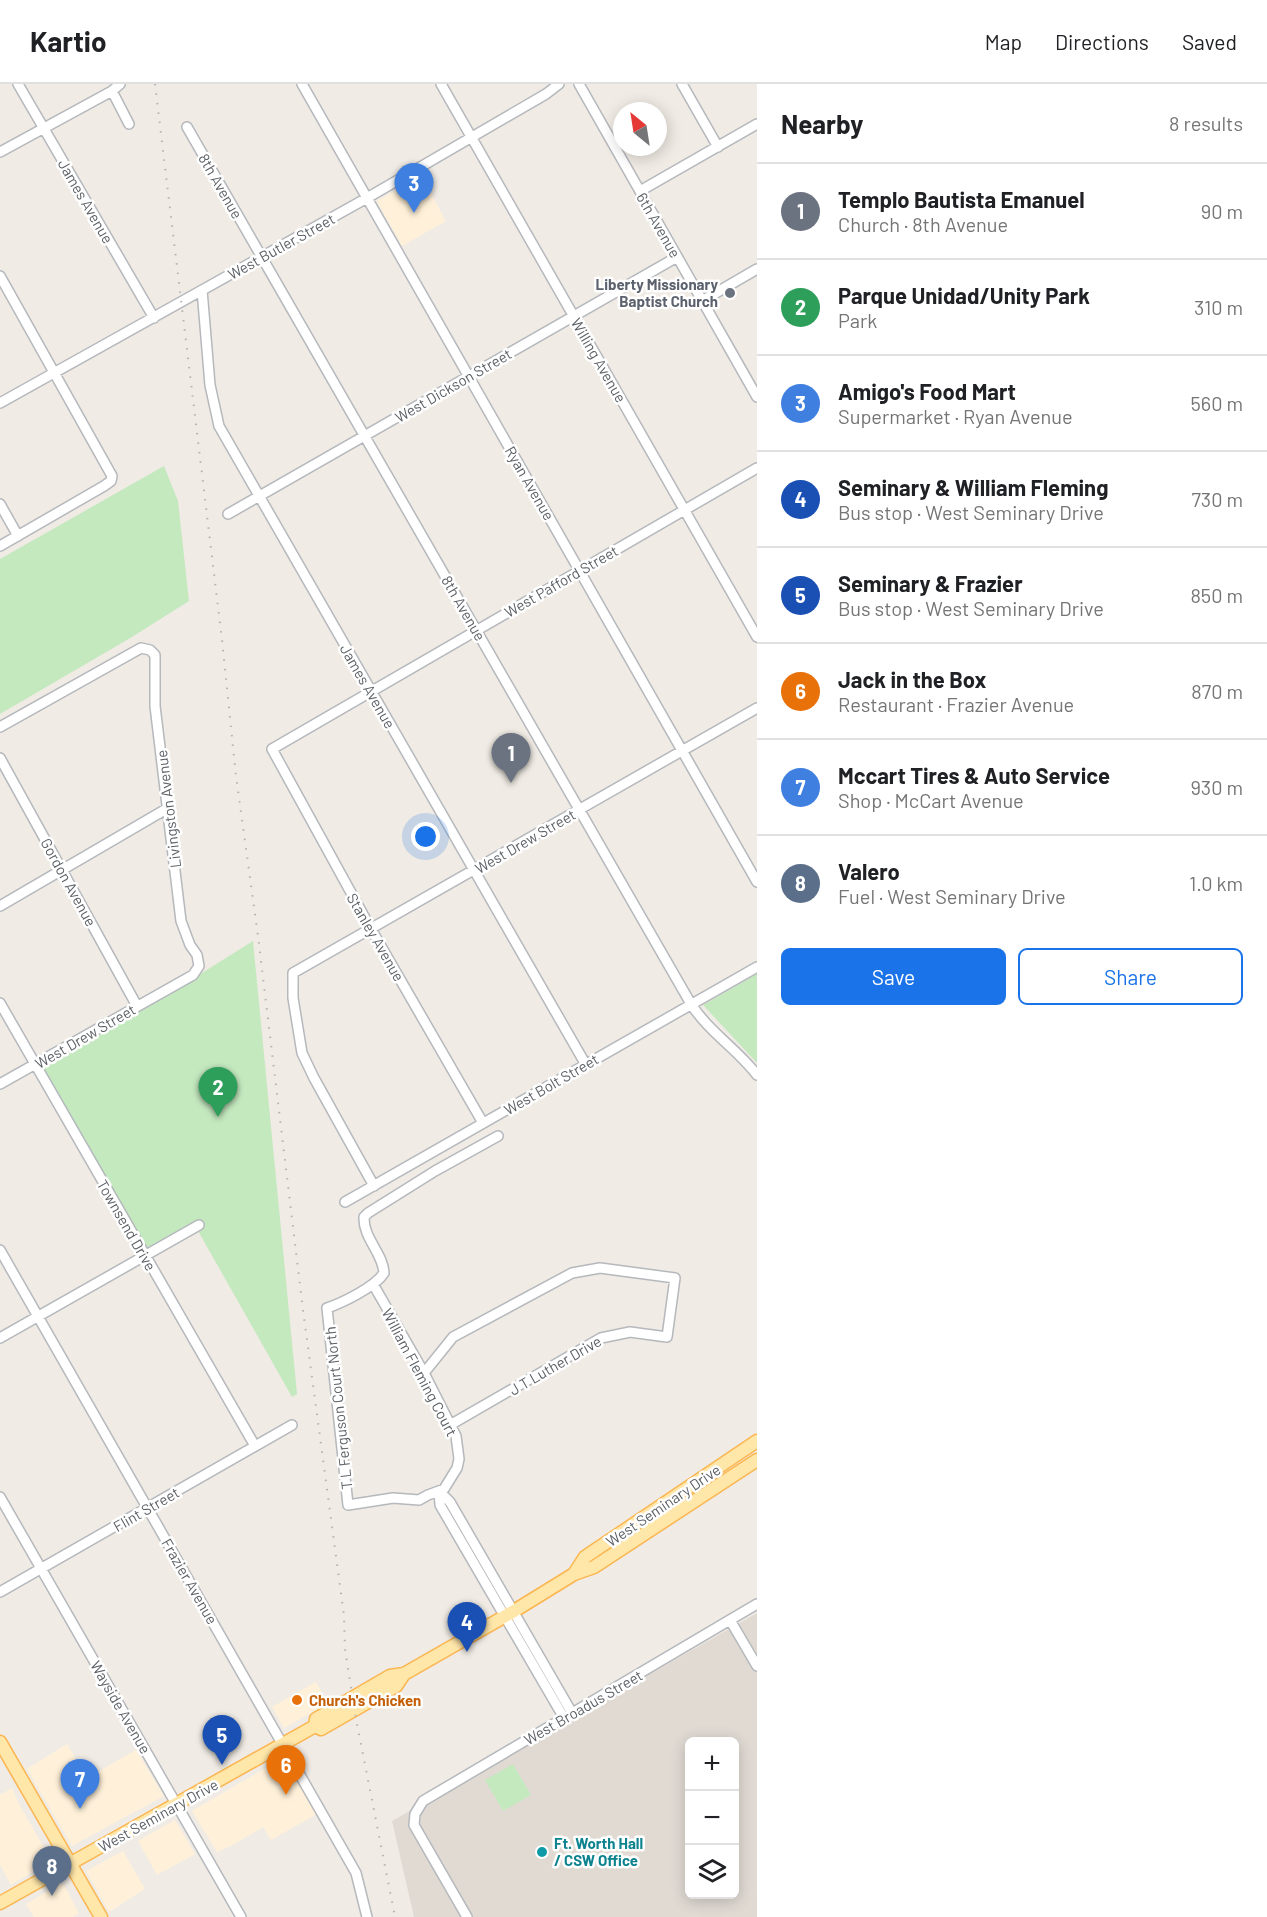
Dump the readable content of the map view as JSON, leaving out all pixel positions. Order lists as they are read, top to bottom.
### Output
{
  "streets": {
    "main road": ["West Seminary Drive"],
    "street": [
      "8th Avenue",
      "James Avenue",
      "6th Avenue",
      "West Butler Street",
      "Willing Avenue",
      "West Dickson Street",
      "Ryan Avenue",
      "West Pafford Street",
      "Livingston Avenue",
      "West Drew Street",
      "Gordon Avenue",
      "Stanley Avenue",
      "West Bolt Street",
      "Townsend Drive",
      "J T Luther Drive",
      "William Fleming Court",
      "T L Ferguson Court North",
      "Flint Street",
      "Frazier Avenue",
      "Wayside Avenue",
      "West Broadus Street"
    ]
  },
  "crossings": [
    ["8th Avenue", "West Butler Street"],
    ["8th Avenue", "West Dickson Street"],
    ["8th Avenue", "West Pafford Street"],
    ["8th Avenue", "West Drew Street"],
    ["8th Avenue", "West Bolt Street"],
    ["James Avenue", "West Butler Street"],
    ["James Avenue", "West Dickson Street"],
    ["James Avenue", "West Pafford Street"],
    ["James Avenue", "West Drew Street"],
    ["James Avenue", "West Bolt Street"],
    ["6th Avenue", "West Dickson Street"],
    ["West Butler Street", "Willing Avenue"],
    ["West Butler Street", "Ryan Avenue"],
    ["Willing Avenue", "West Dickson Street"],
    ["Willing Avenue", "West Pafford Street"],
    ["West Dickson Street", "Ryan Avenue"],
    ["Ryan Avenue", "West Pafford Street"],
    ["Ryan Avenue", "West Drew Street"],
    ["West Pafford Street", "Stanley Avenue"],
    ["Livingston Avenue", "West Drew Street"],
    ["West Drew Street", "Gordon Avenue"],
    ["West Drew Street", "Stanley Avenue"],
    ["West Drew Street", "West Bolt Street"],
    ["West Drew Street", "Townsend Drive"],
    ["Stanley Avenue", "West Bolt Street"],
    ["Townsend Drive", "Flint Street"],
    ["J T Luther Drive", "William Fleming Court"],
    ["William Fleming Court", "T L Ferguson Court North"],
    ["West Seminary Drive", "Frazier Avenue"],
    ["West Seminary Drive", "Wayside Avenue"],
    ["Flint Street", "Frazier Avenue"],
    ["Flint Street", "Wayside Avenue"]
  ],
  "places": ["Liberty Missionary Baptist Church", "Church's Chicken", "Ft. Worth Hall / CSW Office"],
  "north": "top left",
  "page": {
    "header": "Kartio",
    "nav": ["Map", "Directions", "Saved"],
    "heading": ["Nearby", "8 results"],
    "list": [
      {
        "mark": "1",
        "name": "Templo Bautista Emanuel",
        "note": "Church · 8th Avenue",
        "value": "90 m"
      },
      {
        "mark": "2",
        "name": "Parque Unidad/Unity Park",
        "note": "Park",
        "value": "310 m"
      },
      {
        "mark": "3",
        "name": "Amigo's Food Mart",
        "note": "Supermarket · Ryan Avenue",
        "value": "560 m"
      },
      {
        "mark": "4",
        "name": "Seminary & William Fleming",
        "note": "Bus stop · West Seminary Drive",
        "value": "730 m"
      },
      {
        "mark": "5",
        "name": "Seminary & Frazier",
        "note": "Bus stop · West Seminary Drive",
        "value": "850 m"
      },
      {
        "mark": "6",
        "name": "Jack in the Box",
        "note": "Restaurant · Frazier Avenue",
        "value": "870 m"
      },
      {
        "mark": "7",
        "name": "Mccart Tires & Auto Service",
        "note": "Shop · McCart Avenue",
        "value": "930 m"
      },
      {
        "mark": "8",
        "name": "Valero",
        "note": "Fuel · West Seminary Drive",
        "value": "1.0 km"
      }
    ],
    "pins": [
      "3",
      "1",
      "2",
      "4",
      "5",
      "6",
      "7",
      "8"
    ],
    "buttons": ["Save", "Share"],
    "map_buttons": ["+", "−"]
  }
}
